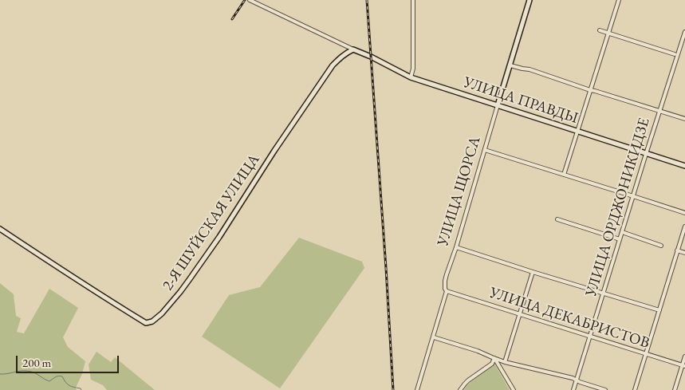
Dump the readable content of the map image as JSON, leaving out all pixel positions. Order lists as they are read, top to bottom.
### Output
{
  "streets": {
    "street": [
      "УЛИЦА ПРАВДЫ",
      "УЛИЦА ЩОРСА",
      "УЛИЦА ОРДЖОНИКИДЗЕ",
      "2-Я ШУЙСКАЯ УЛИЦА",
      "УЛИЦА ДЕКАБРИСТОВ"
    ]
  },
  "crossings": [
    ["УЛИЦА ПРАВДЫ", "УЛИЦА ЩОРСА"],
    ["УЛИЦА ПРАВДЫ", "УЛИЦА ОРДЖОНИКИДЗЕ"],
    ["УЛИЦА ПРАВДЫ", "2-Я ШУЙСКАЯ УЛИЦА"],
    ["УЛИЦА ЩОРСА", "УЛИЦА ДЕКАБРИСТОВ"],
    ["УЛИЦА ОРДЖОНИКИДЗЕ", "УЛИЦА ДЕКАБРИСТОВ"]
  ],
  "scale_bar": "200 m"
}
